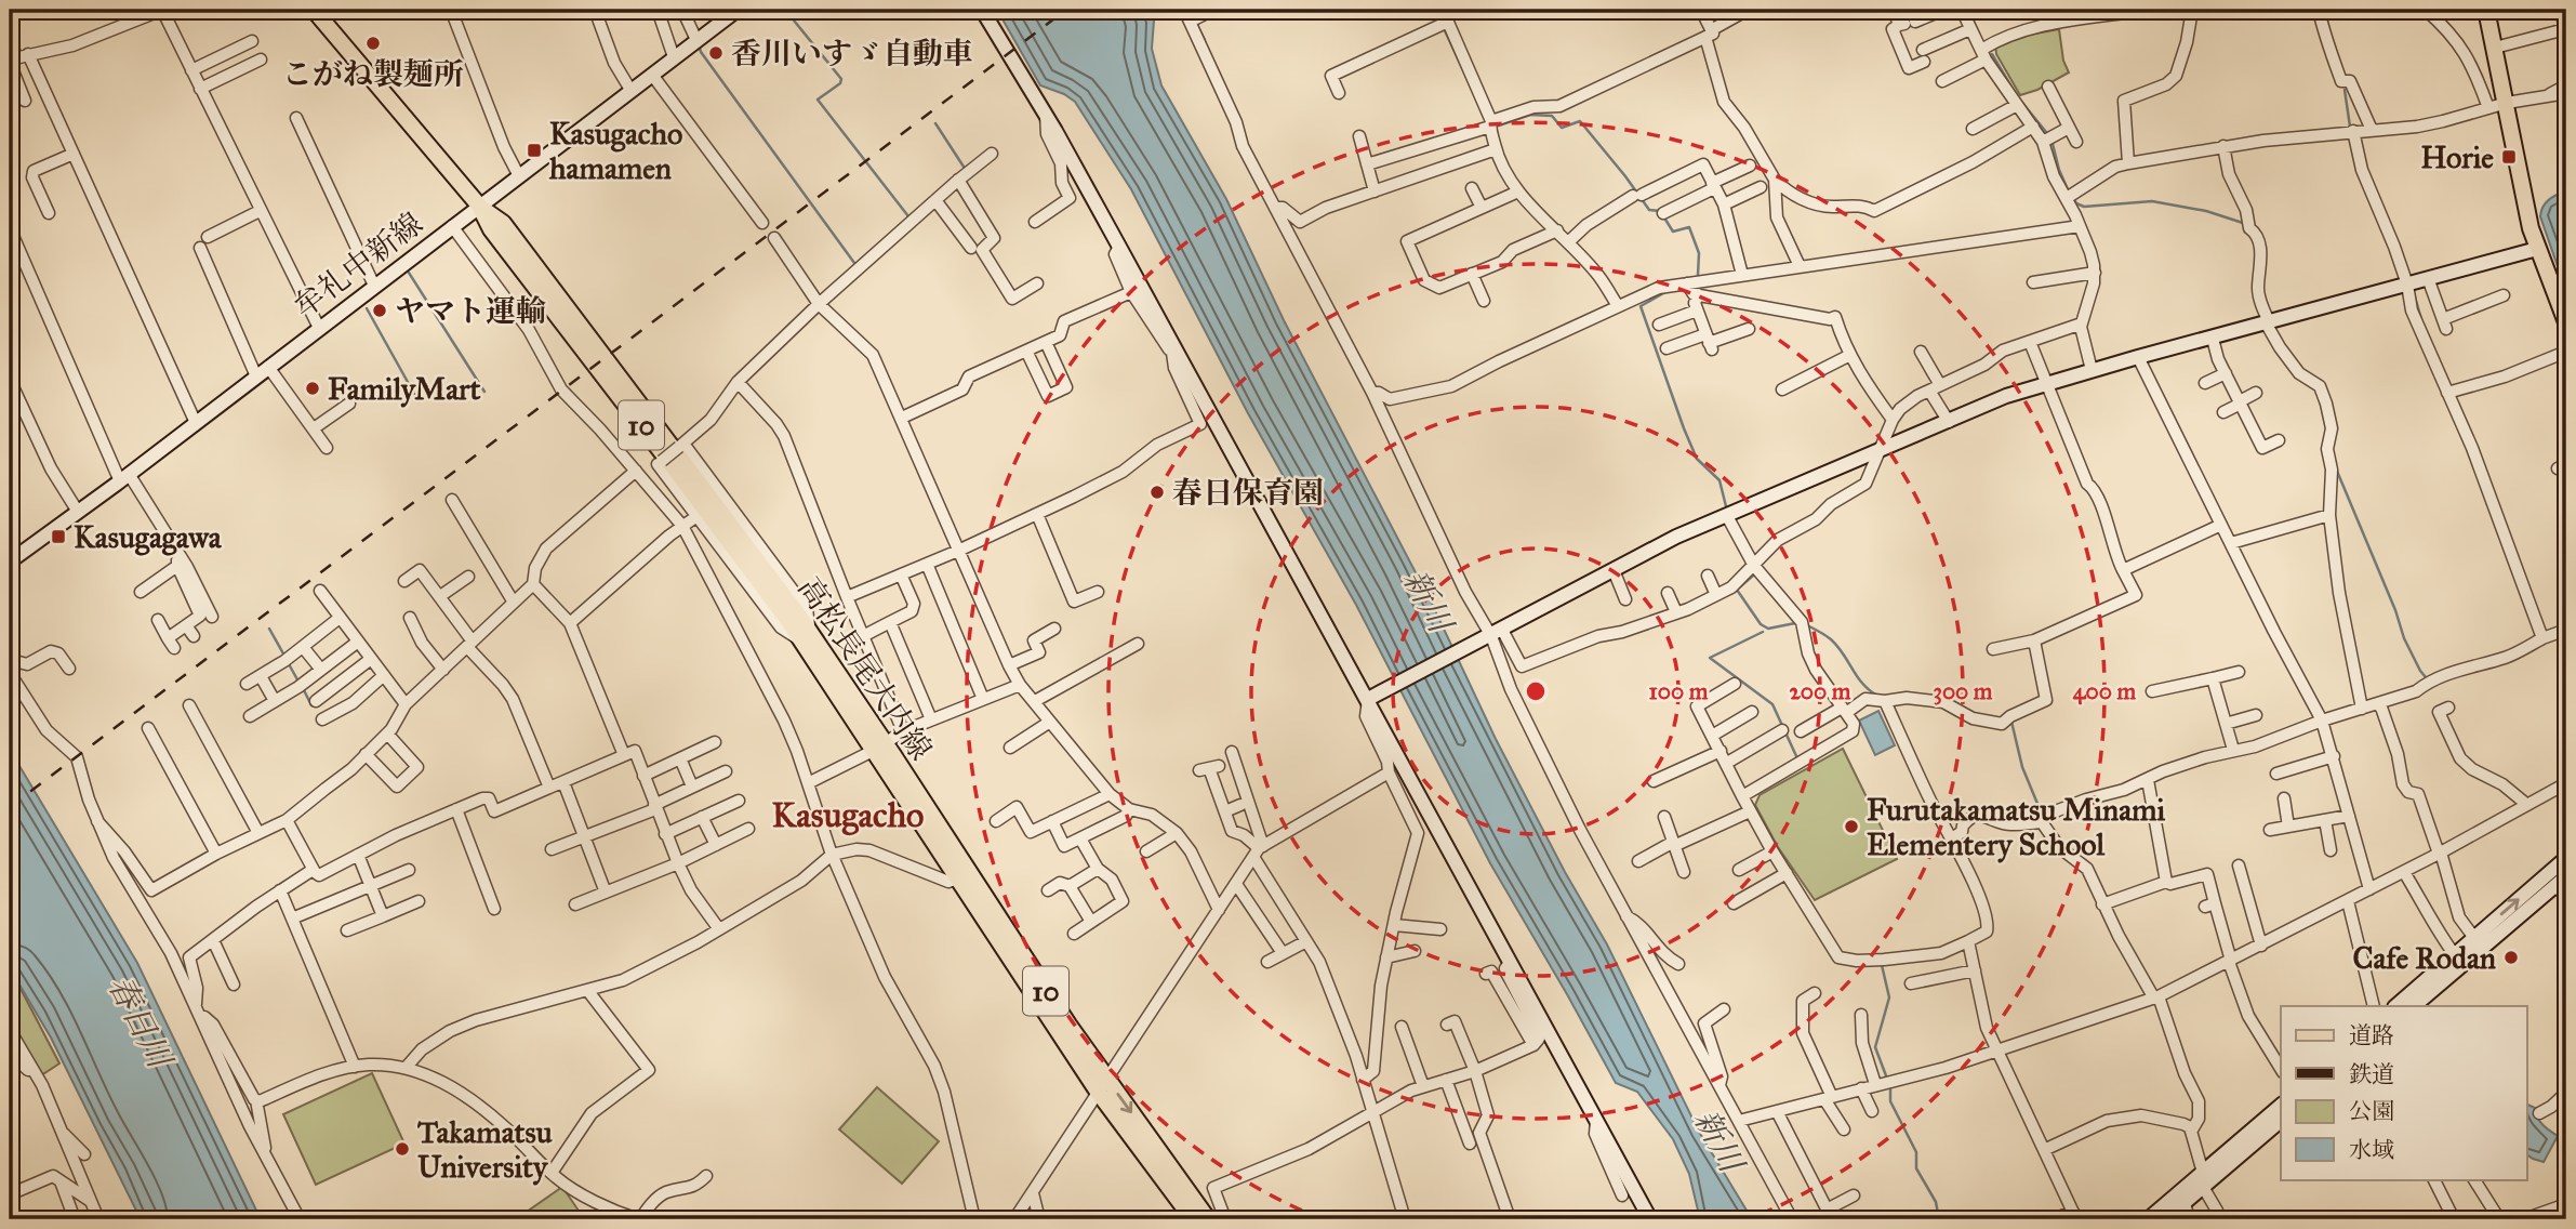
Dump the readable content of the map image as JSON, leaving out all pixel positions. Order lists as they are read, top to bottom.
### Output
{
  "streets": {
    "main road": ["10", "高松長尾大内線"],
    "street": ["牟礼中新線"]
  },
  "crossings": [
    ["牟礼中新線", "高松長尾大内線"]
  ],
  "districts": ["Kasugacho"],
  "water": ["新川", "春日川"],
  "places": {
    "other": [
      "こがね製麺所",
      "香川いすゞ自動車",
      "ヤマト運輸",
      "FamilyMart",
      "春日保育園",
      "Furutakamatsu Minami Elementery School",
      "Cafe Rodan",
      "Takamatsu University"
    ],
    "transit": ["Kasugacho hamamen", "Horie", "Kasugagawa"]
  },
  "legend": [
    "道路",
    "鉄道",
    "公園",
    "水域"
  ],
  "rings": [
    "100 m",
    "200 m",
    "300 m",
    "400 m"
  ]
}
